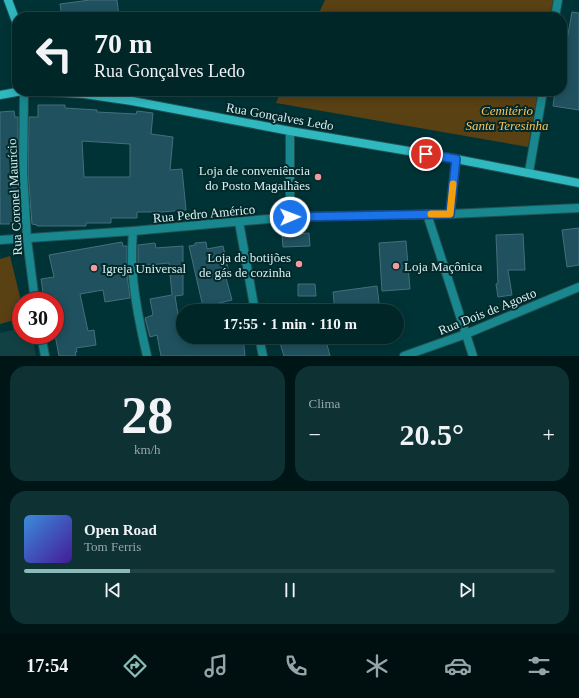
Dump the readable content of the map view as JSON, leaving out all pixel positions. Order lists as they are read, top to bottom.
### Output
{
  "streets": {
    "main road": ["Rua Gonçalves Ledo"],
    "street": ["Rua Coronel Maurício", "Rua Pedro Américo", "Rua Dois de Agosto"]
  },
  "crossings": [
    ["Rua Coronel Maurício", "Rua Pedro Américo"]
  ],
  "parks": ["Cemitério Santa Teresinha"],
  "places": [
    "Loja de conveniência do Posto Magalhães",
    "Loja de botijões de gás de cozinha",
    "Loja Maçônica",
    "Igreja Universal"
  ],
  "page": {
    "turn": ["70 m", "Rua Gonçalves Ledo"],
    "limit": "30",
    "trip": "17:55 · 1 min · 110 m",
    "tile": [
      ["28", "km/h"],
      "Clima"
    ],
    "heat": ["−", "20.5°", "+"],
    "song": ["Open Road", "Tom Ferris"],
    "tabs": "17:54"
  }
}
